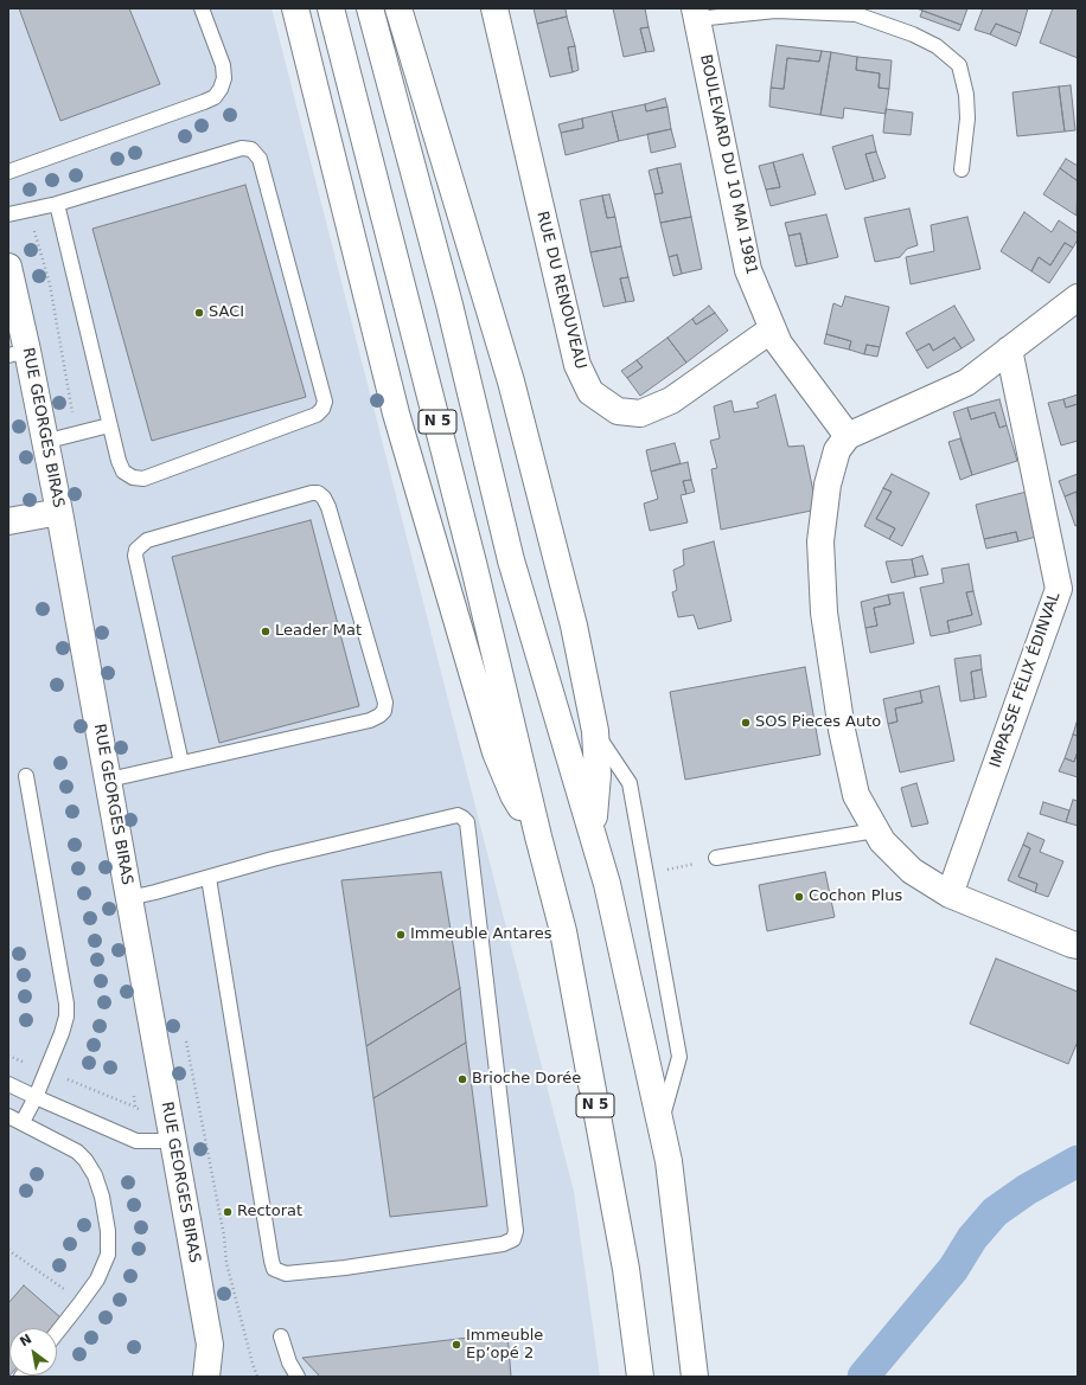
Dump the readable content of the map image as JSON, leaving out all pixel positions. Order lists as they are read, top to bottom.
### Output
{
  "streets": {
    "main road": [
      "BOULEVARD DU 10 MAI 1981",
      "RUE DU RENOUVEAU",
      "N 5",
      "RUE GEORGES BIRAS",
      "IMPASSE FÉLIX ÉDINVAL"
    ]
  },
  "crossings": [
    ["BOULEVARD DU 10 MAI 1981", "RUE DU RENOUVEAU"]
  ],
  "places": [
    "SACI",
    "Leader Mat",
    "SOS Pieces Auto",
    "Cochon Plus",
    "Immeuble Antares",
    "Brioche Dorée",
    "Rectorat",
    "Immeuble Ep’opé 2"
  ],
  "north": "top left"
}
